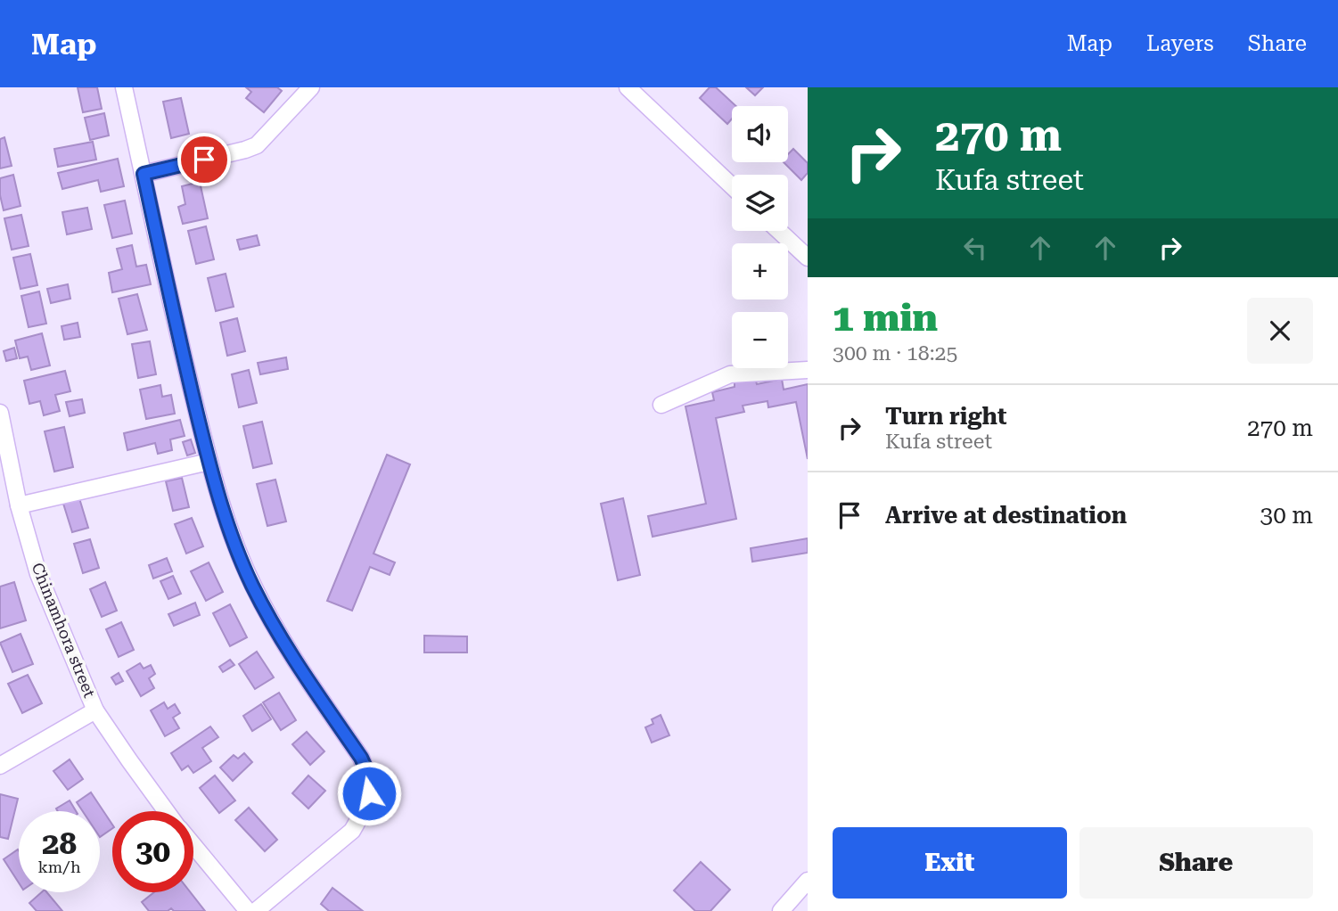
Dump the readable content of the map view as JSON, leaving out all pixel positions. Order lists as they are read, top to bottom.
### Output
{
  "streets": {
    "street": ["Chinamhora street"]
  },
  "page": {
    "header": "Map",
    "nav": ["Map", "Layers", "Share"],
    "turn": ["270 m", "Kufa street"],
    "map_buttons": ["+", "−"],
    "heading": ["1 min", "300 m · 18:25"],
    "list": [
      {
        "name": "Turn right",
        "note": "Kufa street",
        "value": "270 m"
      },
      {
        "name": "Arrive at destination",
        "value": "30 m"
      }
    ],
    "speed": "28 km/h",
    "limit": "30",
    "buttons": ["Exit", "Share"]
  }
}
